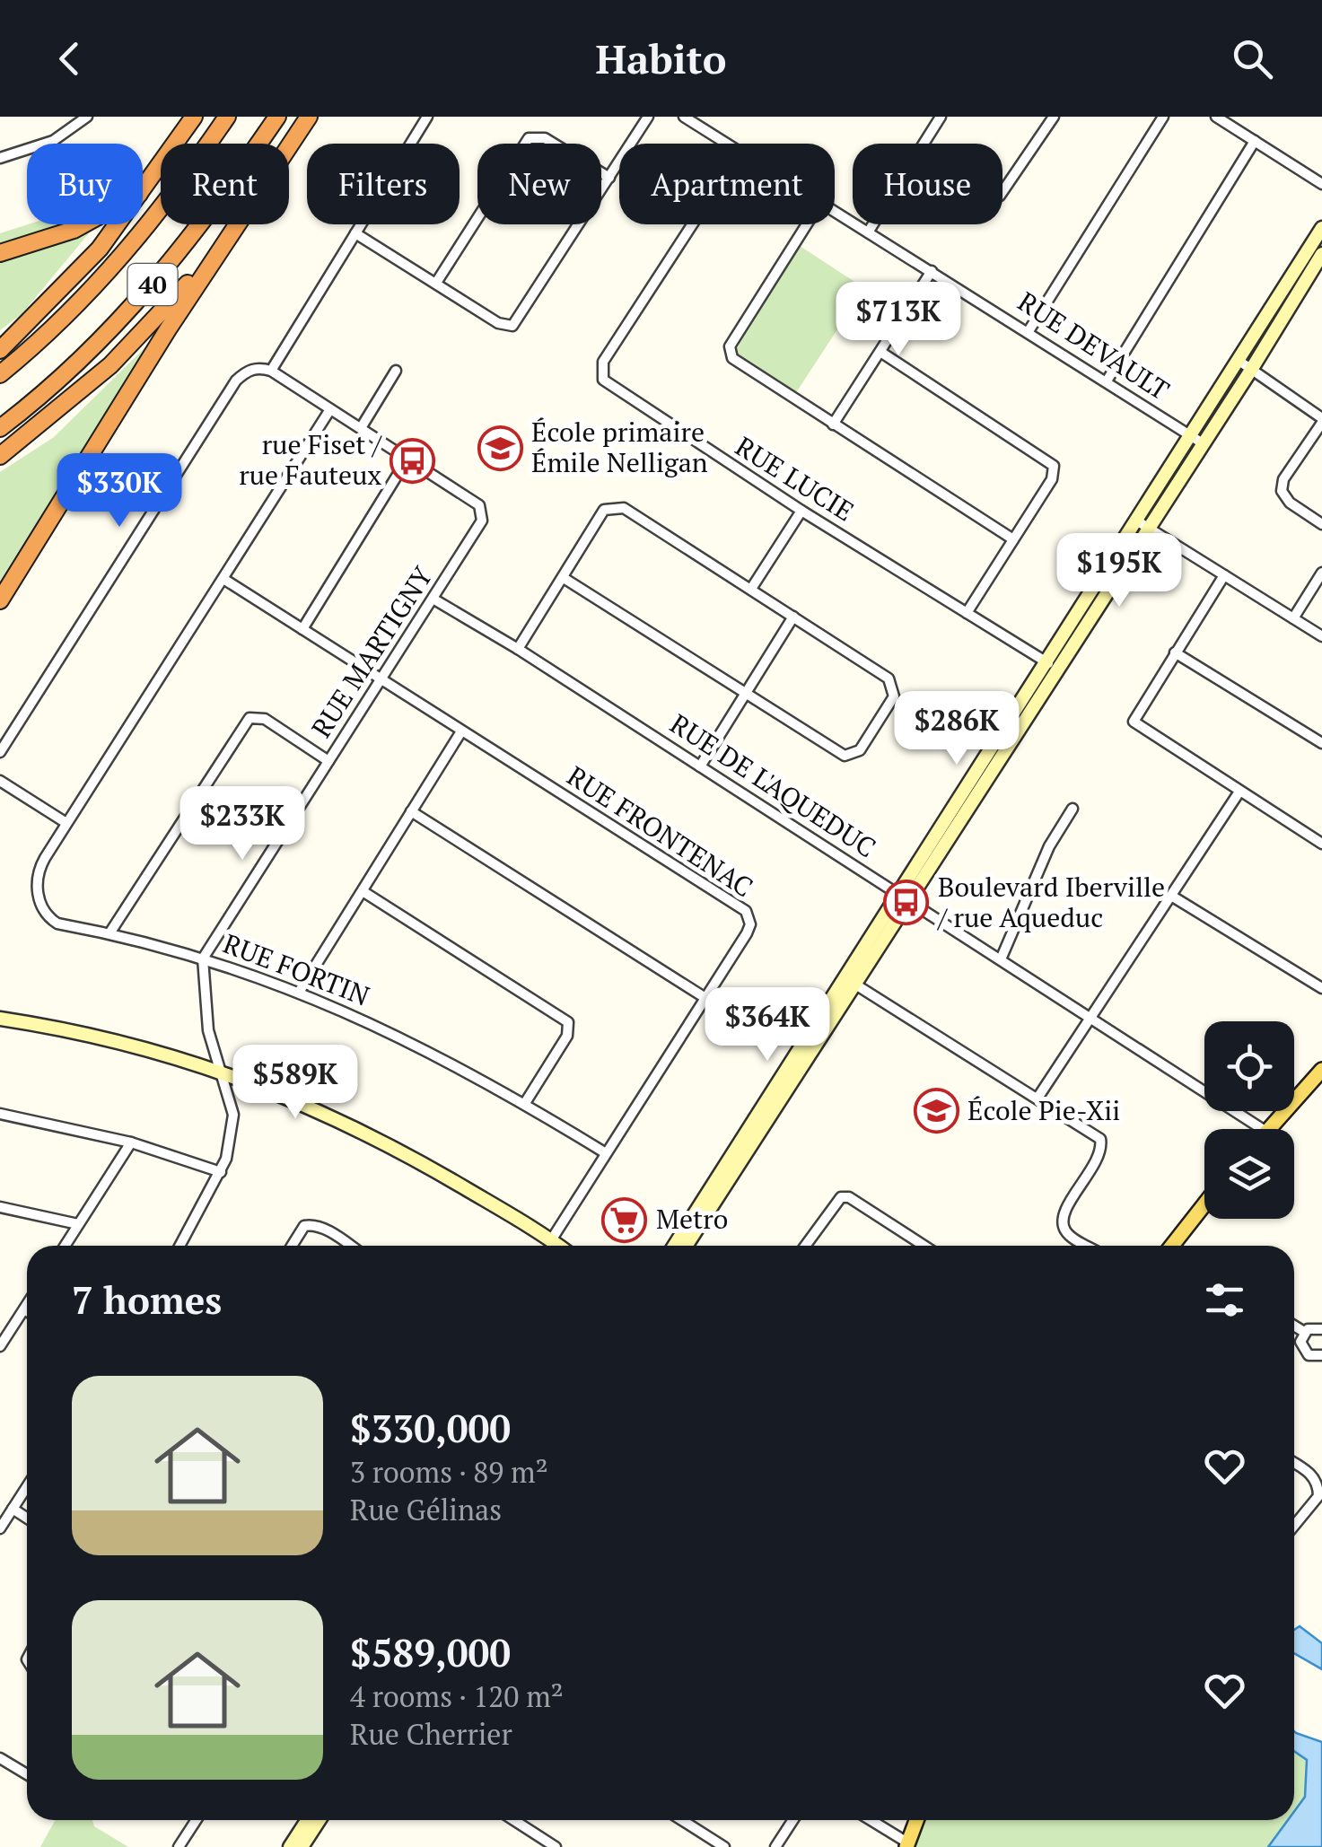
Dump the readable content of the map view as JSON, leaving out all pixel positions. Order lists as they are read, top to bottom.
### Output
{
  "streets": {
    "highway": ["40"],
    "street": [
      "RUE DEVAULT",
      "RUE LUCIE",
      "RUE MARTIGNY",
      "RUE DE L'AQUEDUC",
      "RUE FRONTENAC",
      "RUE FORTIN"
    ]
  },
  "crossings": [
    ["RUE MARTIGNY", "RUE DE L'AQUEDUC"],
    ["RUE MARTIGNY", "RUE FRONTENAC"],
    ["RUE MARTIGNY", "RUE FORTIN"],
    ["RUE FRONTENAC", "RUE FORTIN"]
  ],
  "places": {
    "school or university": ["École primaire Émile Nelligan", "École Pie-Xii"],
    "bus stop": ["rue Fiset / rue Fauteux", "Boulevard Iberville / rue Aqueduc"],
    "supermarket": ["Metro"]
  },
  "page": {
    "header": "Habito",
    "chip": [
      "Buy",
      "Rent",
      "Filters",
      "New",
      "Apartment",
      "House"
    ],
    "price": [
      "$713K",
      "$330K",
      "$195K",
      "$286K",
      "$233K",
      "$364K",
      "$589K"
    ],
    "heading": "7 homes",
    "list": [
      {
        "name": "$330,000",
        "note": "3 rooms · 89 m² · Rue Gélinas"
      },
      {
        "name": "$589,000",
        "note": "4 rooms · 120 m² · Rue Cherrier"
      }
    ]
  }
}
